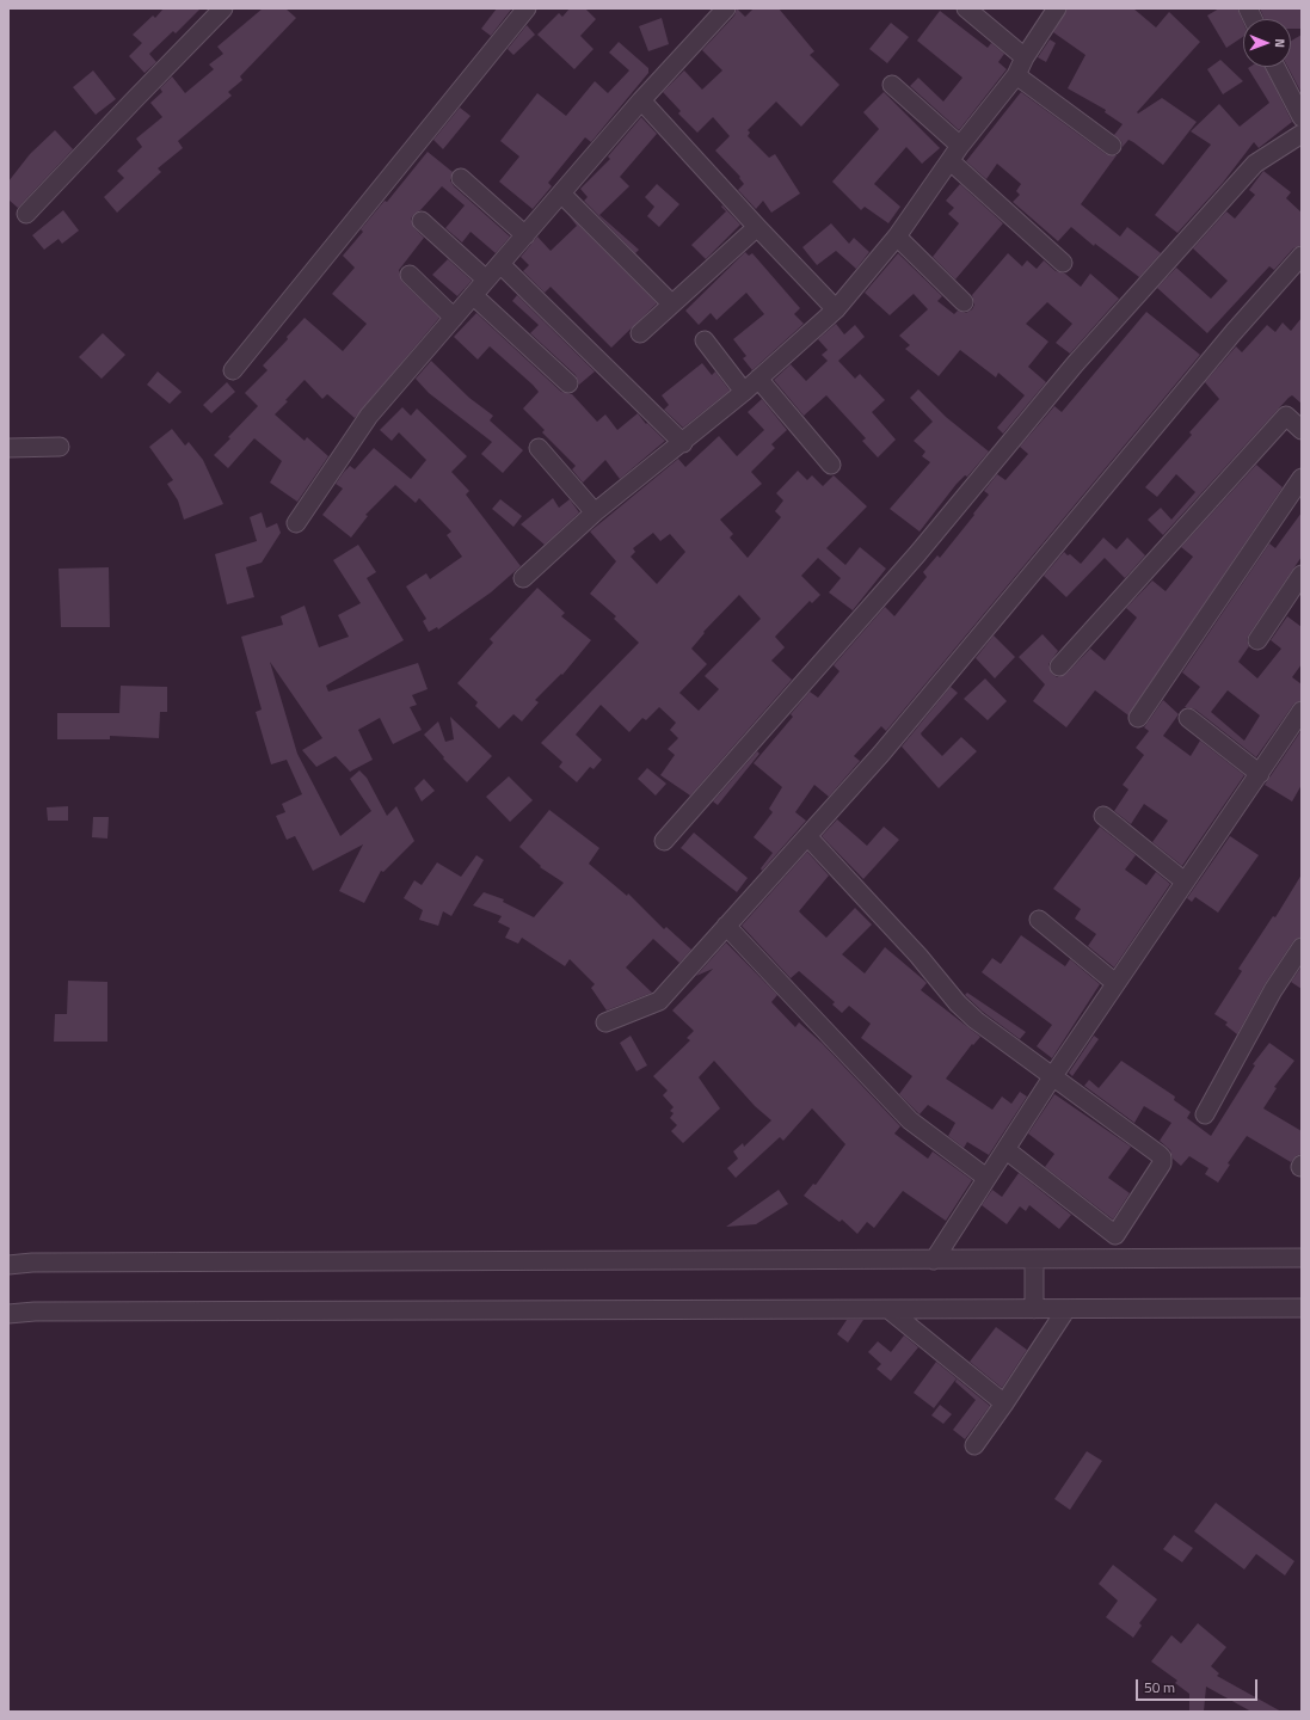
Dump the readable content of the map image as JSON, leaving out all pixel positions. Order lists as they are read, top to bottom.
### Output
{
  "scale_bar": "50 m",
  "north": "right"
}
